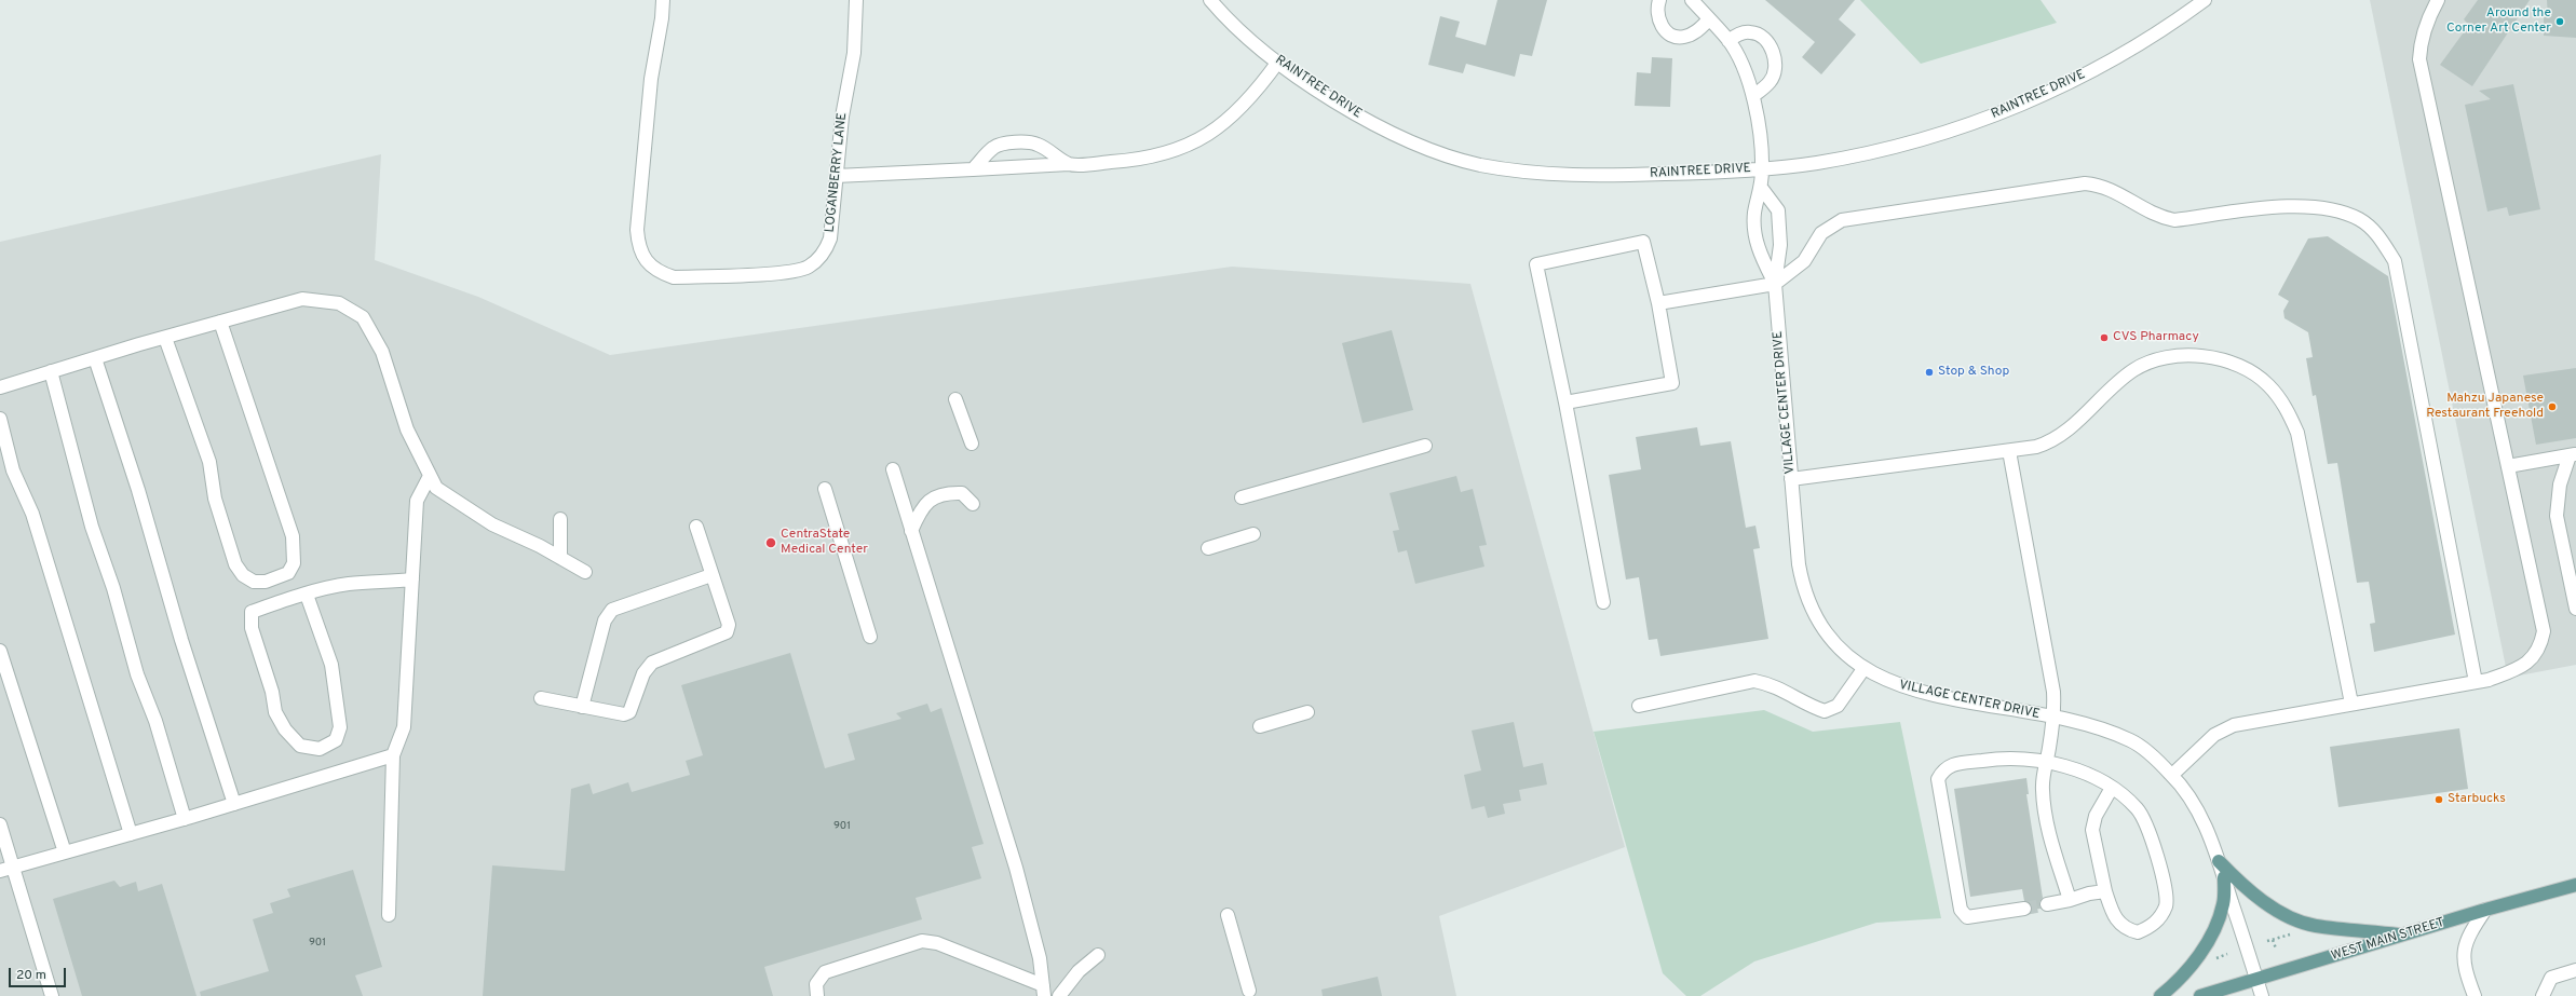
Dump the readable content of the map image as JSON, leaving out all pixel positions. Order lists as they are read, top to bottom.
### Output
{
  "streets": {
    "main road": ["WEST MAIN STREET"],
    "street": ["RAINTREE DRIVE", "LOGANBERRY LANE", "VILLAGE CENTER DRIVE"]
  },
  "crossings": [
    ["RAINTREE DRIVE", "VILLAGE CENTER DRIVE"],
    ["VILLAGE CENTER DRIVE", "WEST MAIN STREET"]
  ],
  "places": [
    "Around the Corner Art Center",
    "CVS Pharmacy",
    "Stop & Shop",
    "Mahzu Japanese Restaurant Freehold",
    "CentraState Medical Center",
    "Starbucks"
  ],
  "house_numbers": ["901", "901"],
  "scale_bar": "20 m"
}
